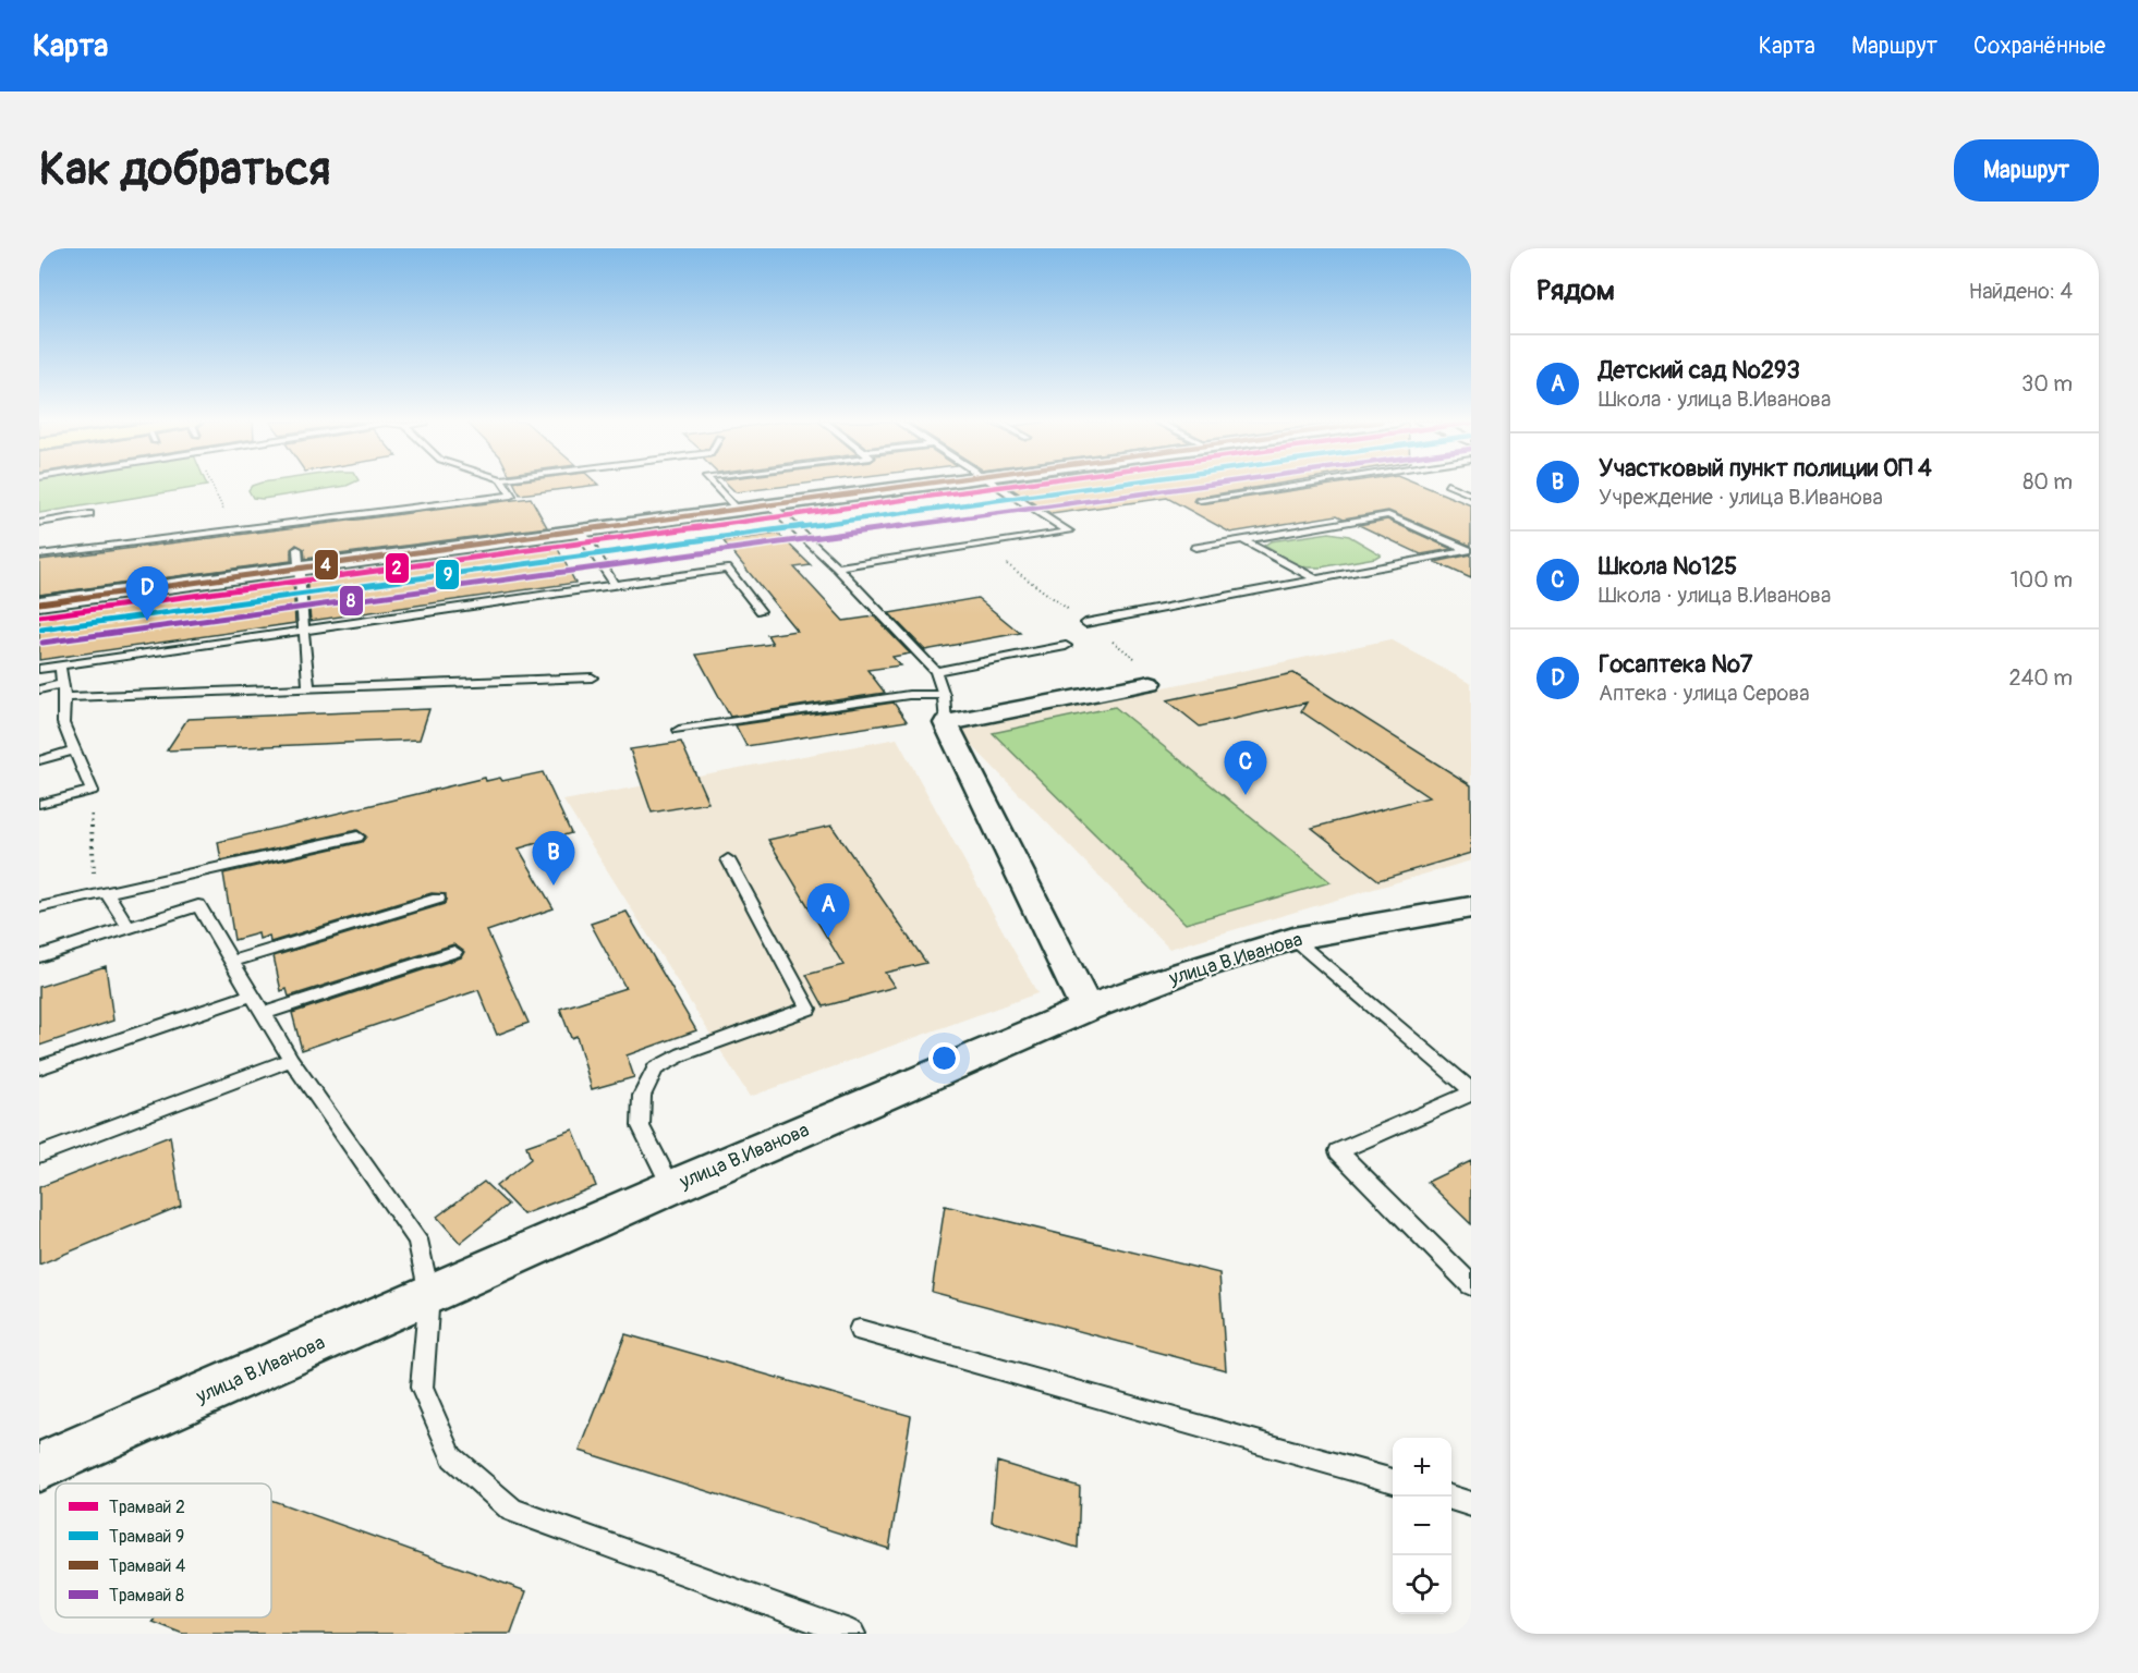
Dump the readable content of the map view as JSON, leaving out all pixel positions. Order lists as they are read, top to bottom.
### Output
{
  "streets": {
    "street": ["улица В.Иванова"]
  },
  "lines": [
    "tram line 2",
    "tram line 9",
    "tram line 4",
    "tram line 8"
  ],
  "legend": [
    "Трамвай 2",
    "Трамвай 9",
    "Трамвай 4",
    "Трамвай 8"
  ],
  "page": {
    "header": "Карта",
    "nav": ["Карта", "Маршрут", "Сохранённые"],
    "buttons": "Маршрут",
    "title": "Как добраться",
    "heading": ["Рядом", "Найдено: 4"],
    "list": [
      {
        "mark": "A",
        "name": "Детский сад №293",
        "note": "Школа · улица В.Иванова",
        "value": "30 m"
      },
      {
        "mark": "B",
        "name": "Участковый пункт полиции ОП 4",
        "note": "Учреждение · улица В.Иванова",
        "value": "80 m"
      },
      {
        "mark": "C",
        "name": "Школа №125",
        "note": "Школа · улица В.Иванова",
        "value": "100 m"
      },
      {
        "mark": "D",
        "name": "Госаптека №7",
        "note": "Аптека · улица Серова",
        "value": "240 m"
      }
    ],
    "pins": [
      "D",
      "C",
      "B",
      "A"
    ],
    "map_buttons": ["+", "−"]
  }
}
